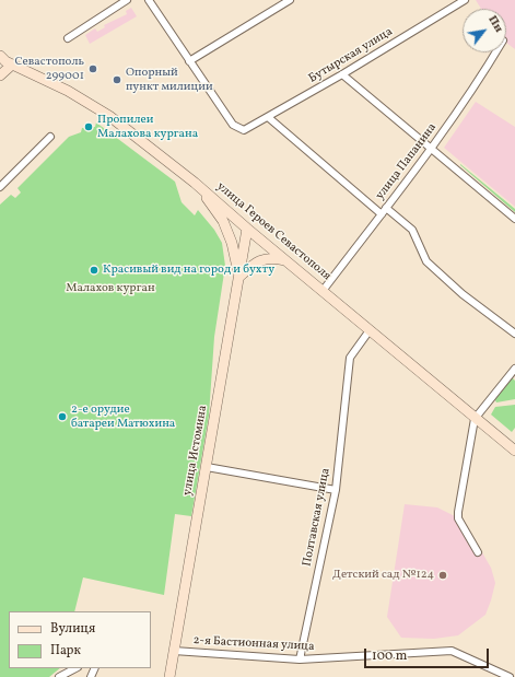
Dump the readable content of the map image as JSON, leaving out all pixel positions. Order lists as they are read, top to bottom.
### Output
{
  "streets": {
    "main road": ["улица Героев Севастополя", "улица Истомина"],
    "street": [
      "Бутырская улица",
      "улица Папанина",
      "Полтавская улица",
      "2-я Бастионная улица"
    ]
  },
  "crossings": [
    ["улица Папанина", "улица Героев Севастополя"],
    ["улица Героев Севастополя", "улица Истомина"],
    ["улица Героев Севастополя", "Полтавская улица"],
    ["улица Истомина", "2-я Бастионная улица"],
    ["Полтавская улица", "2-я Бастионная улица"]
  ],
  "parks": ["Малахов курган"],
  "places": [
    "Севастополь 299001",
    "Опорный пункт милиции",
    "Пропилеи Малахова кургана",
    "Красивый вид на город и бухту",
    "2-е орудие батареи Матюхина",
    "Детский сад №124"
  ],
  "legend": ["Вулиця", "Парк"],
  "scale_bar": "100 m",
  "north": "top right"
}
